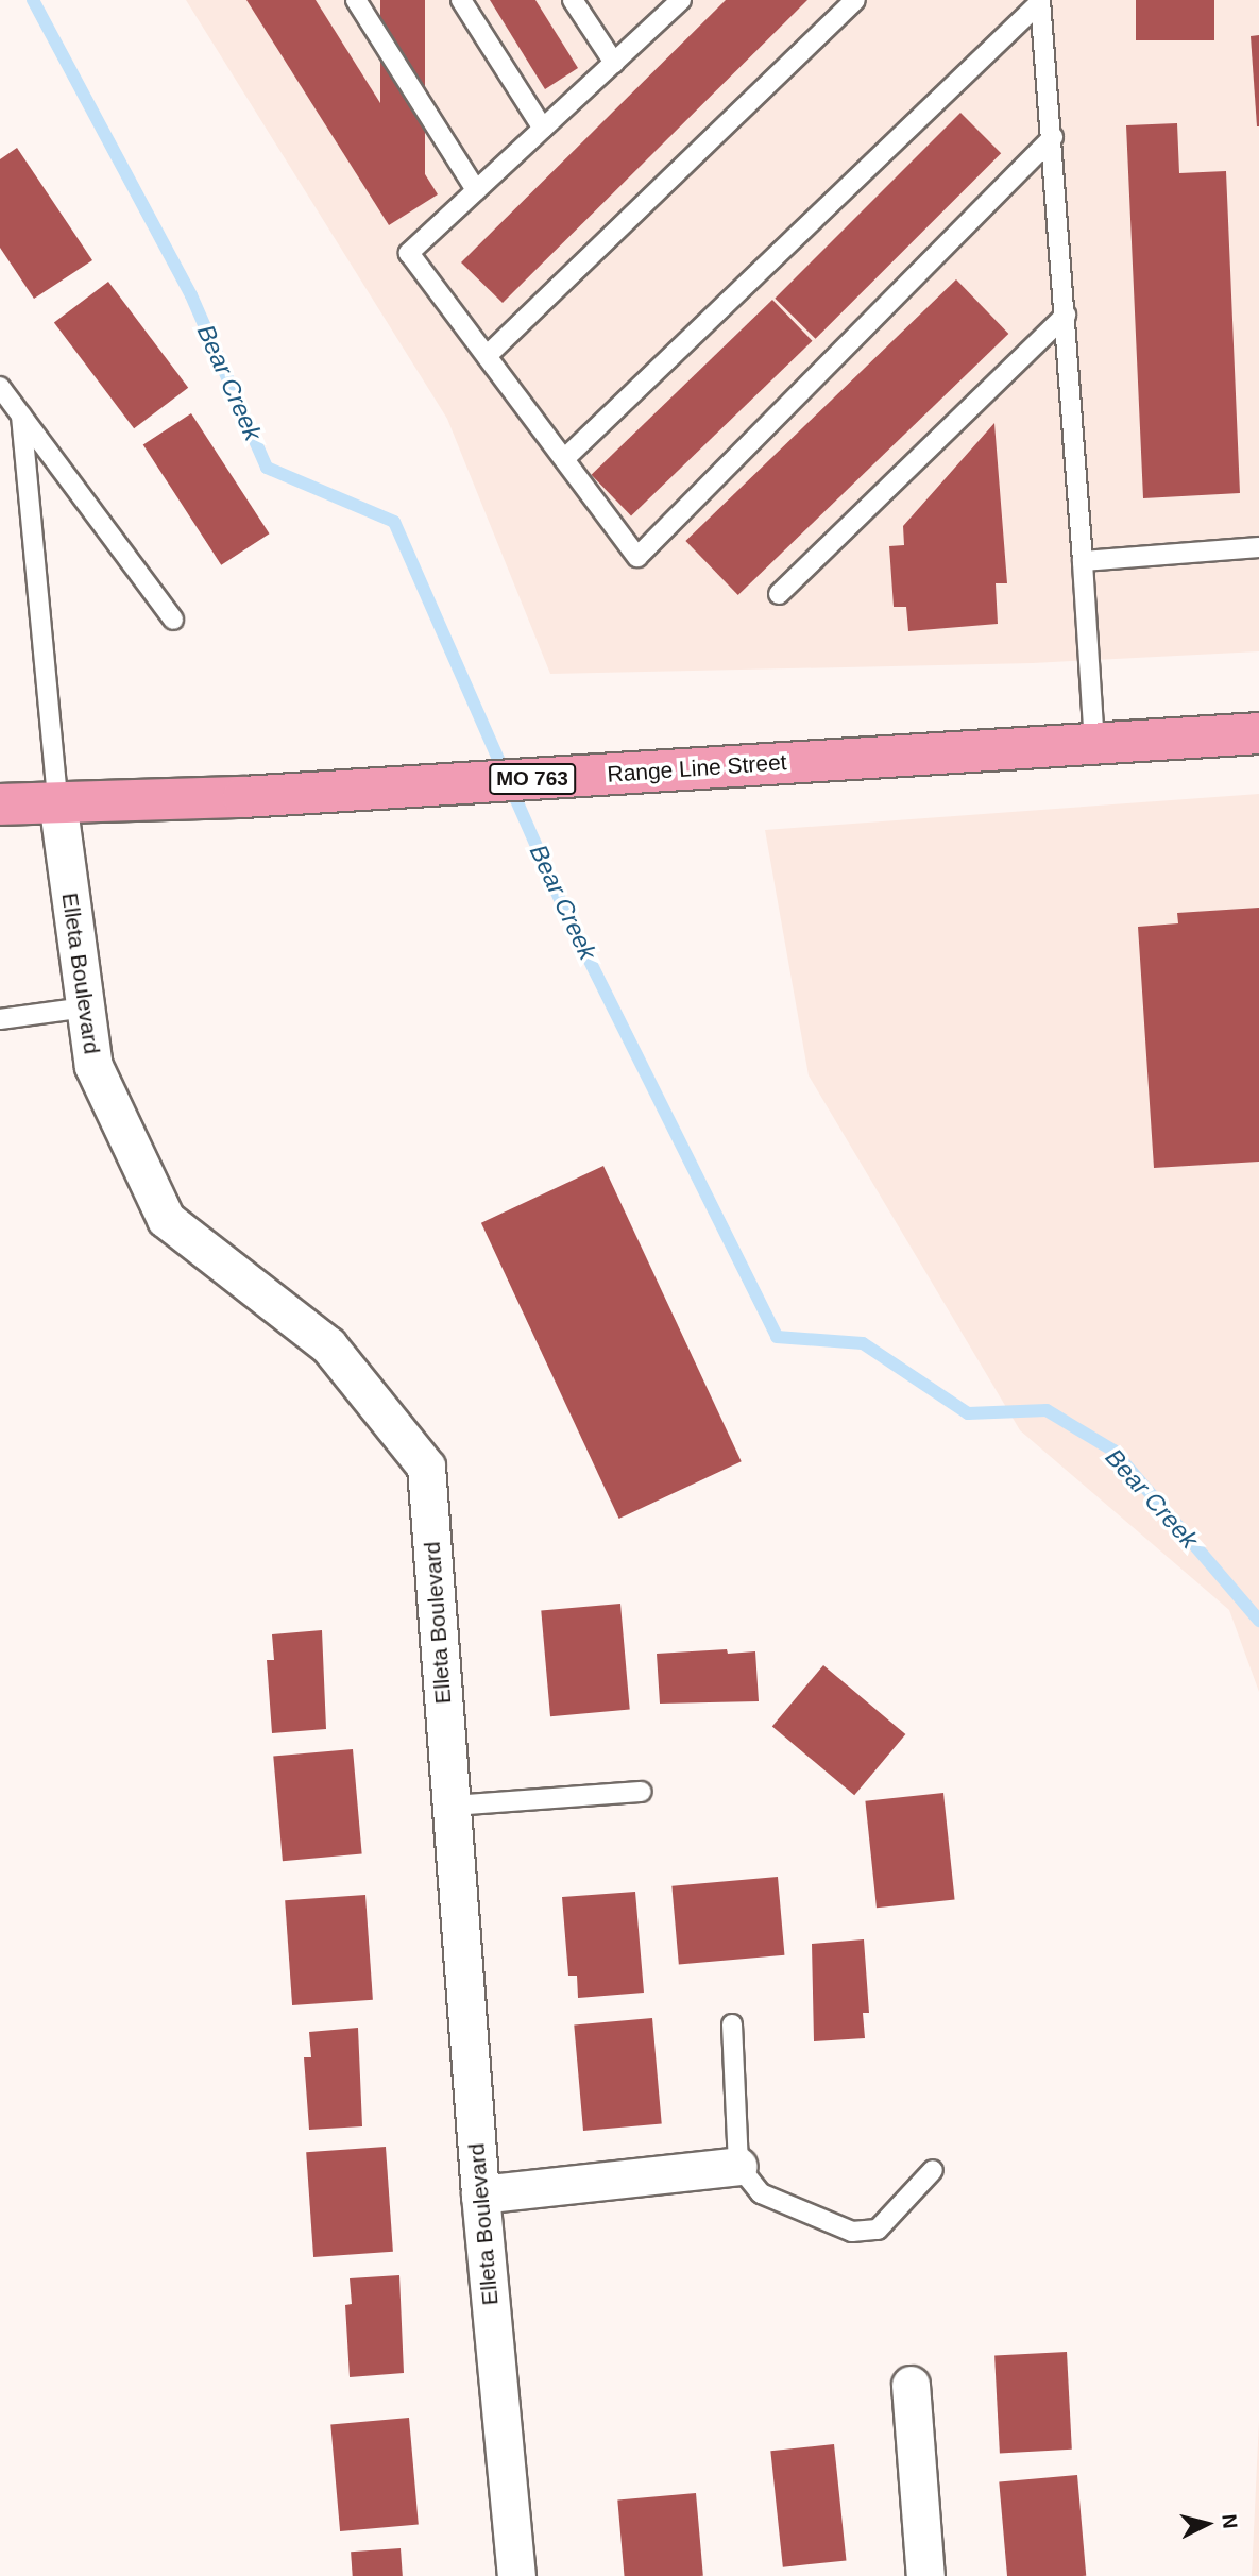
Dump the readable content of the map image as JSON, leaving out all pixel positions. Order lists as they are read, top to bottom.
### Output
{
  "streets": {
    "main road": ["Range Line Street", "MO 763"],
    "street": ["Elleta Boulevard"]
  },
  "crossings": [
    ["Range Line Street", "Elleta Boulevard"]
  ],
  "water": ["Bear Creek"],
  "north": "right"
}
